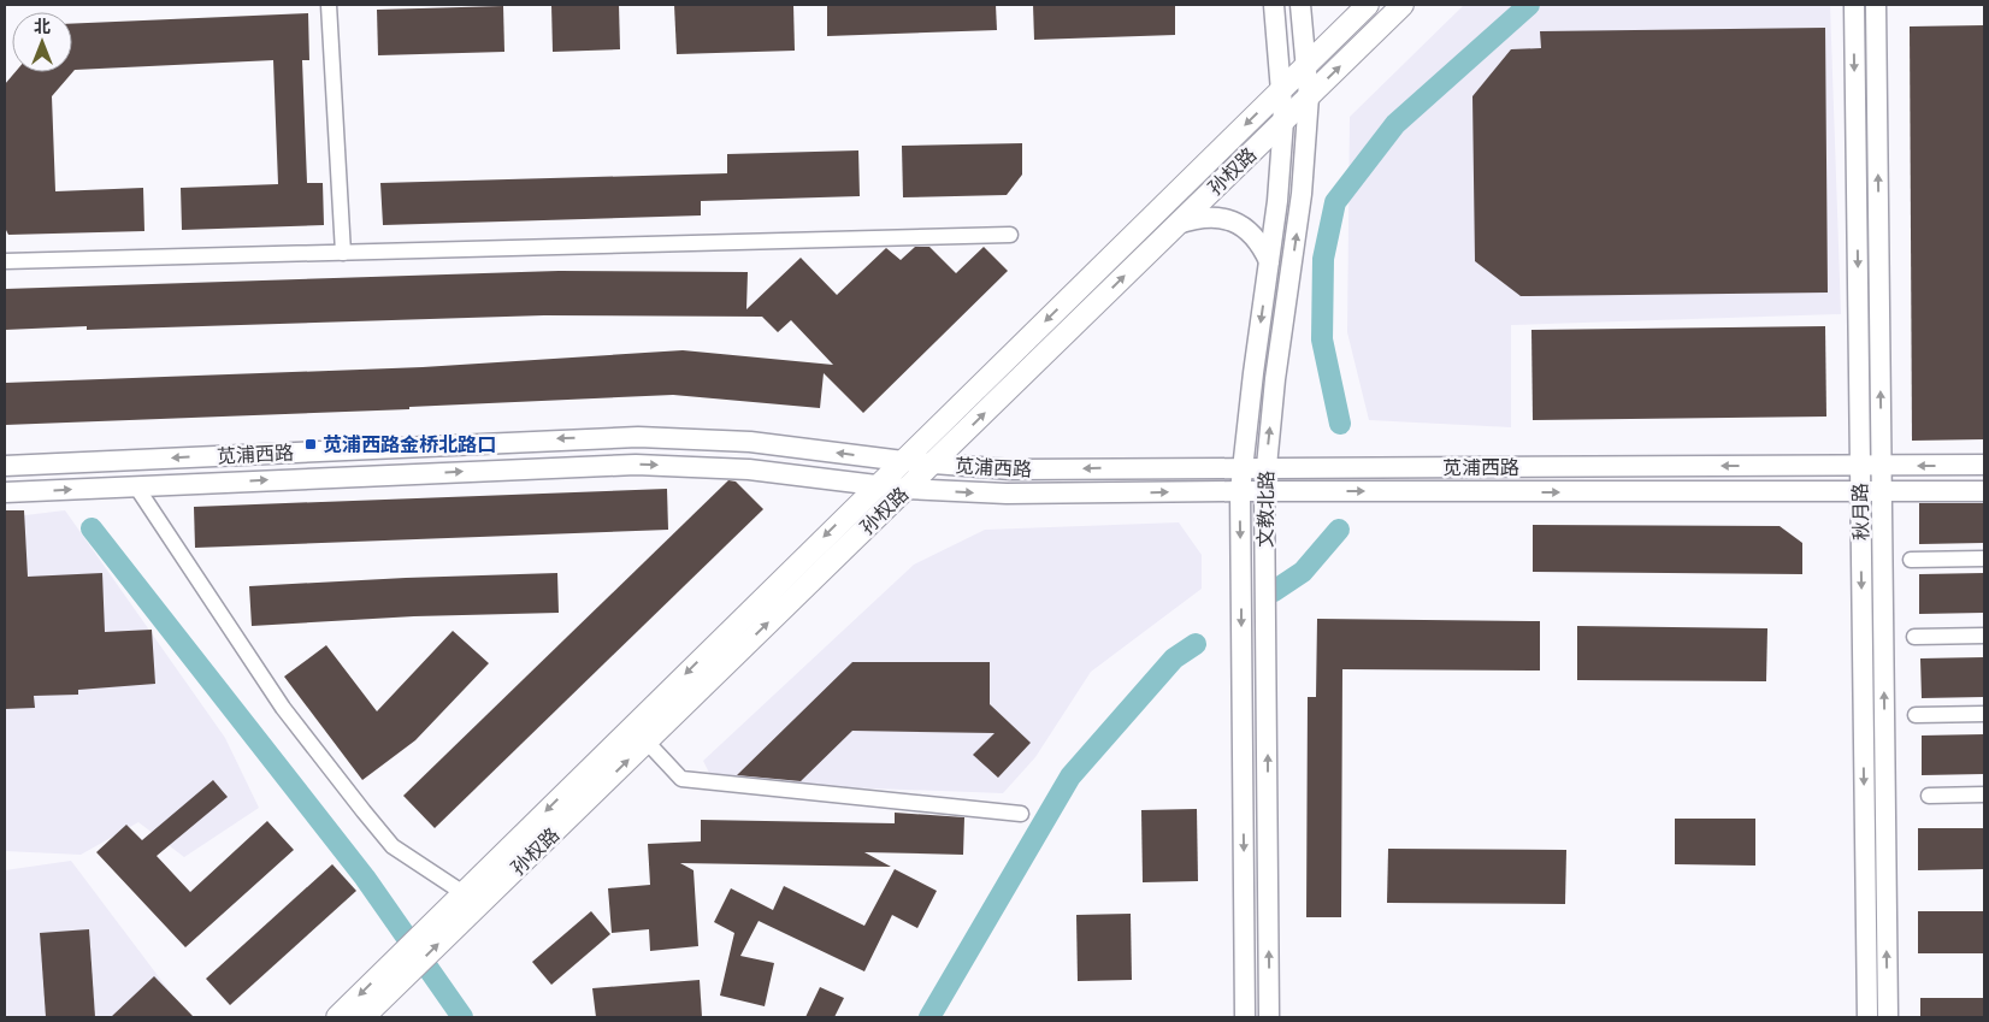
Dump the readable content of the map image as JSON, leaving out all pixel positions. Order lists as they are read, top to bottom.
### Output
{
  "streets": {
    "main road": ["孙权路"],
    "street": ["苋浦西路", "文教北路", "秋月路"]
  },
  "crossings": [
    ["孙权路", "苋浦西路"],
    ["孙权路", "文教北路"],
    ["苋浦西路", "文教北路"],
    ["苋浦西路", "秋月路"]
  ],
  "places": {
    "transit": ["苋浦西路金桥北路口"]
  },
  "north": "top"
}
